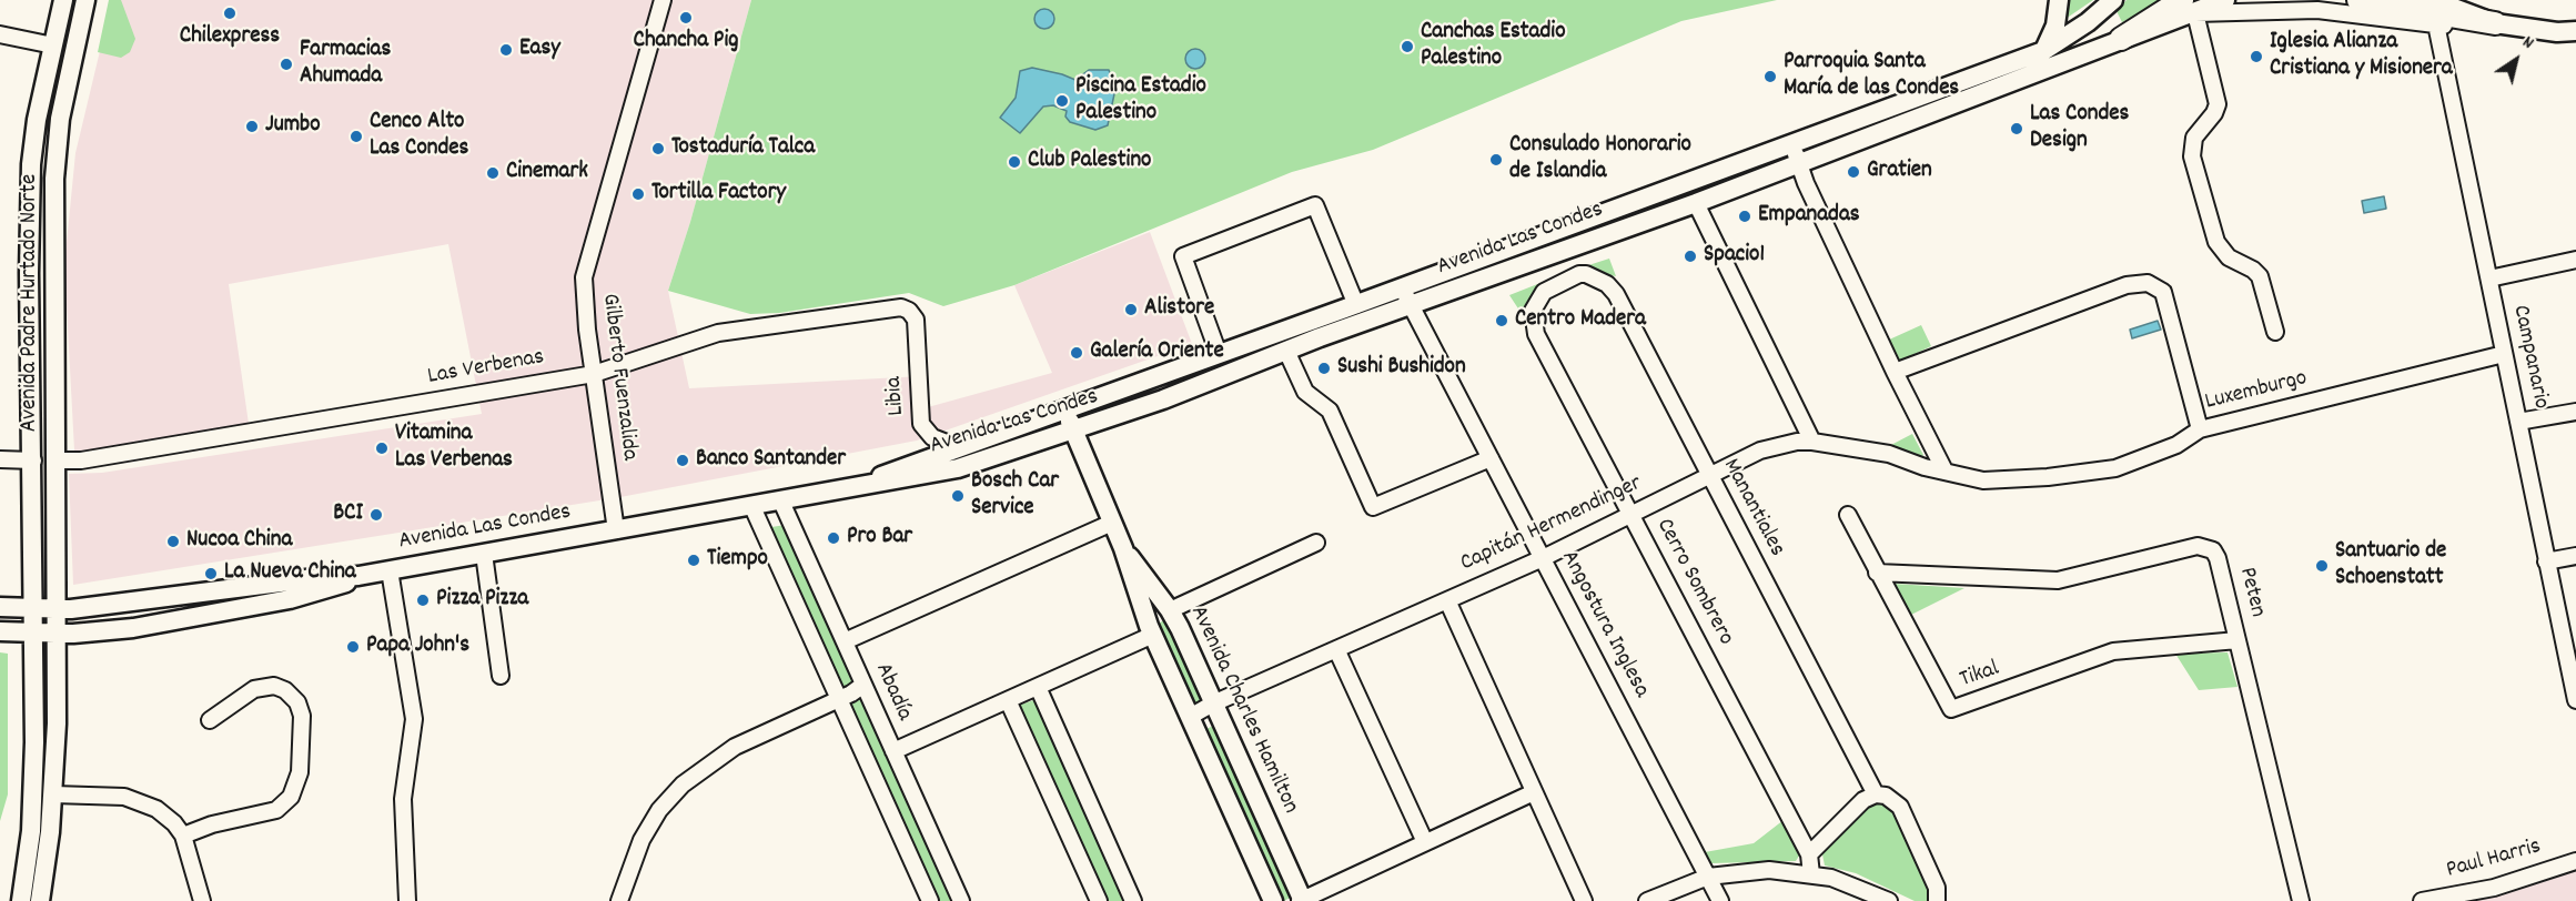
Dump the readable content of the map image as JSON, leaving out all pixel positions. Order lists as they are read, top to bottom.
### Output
{
  "streets": {
    "main road": ["Avenida Las Condes", "Avenida Padre Hurtado Norte", "Avenida Charles Hamilton"],
    "street": [
      "Campanario",
      "Las Verbenas",
      "Gilberto Fuenzalida",
      "Luxemburgo",
      "Libia",
      "Manantiales",
      "Capitán Hermendinger",
      "Cerro Sombrero",
      "Peten",
      "Angostura Inglesa",
      "Tikal",
      "Abadía",
      "Paul Harris"
    ]
  },
  "crossings": [
    ["Avenida Las Condes", "Avenida Padre Hurtado Norte"],
    ["Avenida Las Condes", "Gilberto Fuenzalida"],
    ["Avenida Las Condes", "Libia"],
    ["Avenida Las Condes", "Angostura Inglesa"],
    ["Avenida Las Condes", "Abadía"],
    ["Avenida Las Condes", "Avenida Charles Hamilton"],
    ["Avenida Padre Hurtado Norte", "Las Verbenas"],
    ["Campanario", "Luxemburgo"],
    ["Las Verbenas", "Gilberto Fuenzalida"],
    ["Las Verbenas", "Libia"],
    ["Luxemburgo", "Capitán Hermendinger"],
    ["Manantiales", "Capitán Hermendinger"],
    ["Manantiales", "Cerro Sombrero"],
    ["Capitán Hermendinger", "Cerro Sombrero"],
    ["Capitán Hermendinger", "Angostura Inglesa"],
    ["Capitán Hermendinger", "Avenida Charles Hamilton"],
    ["Peten", "Tikal"]
  ],
  "places": [
    "Chilexpress",
    "Chancha Pig",
    "Canchas Estadio Palestino",
    "Easy",
    "Iglesia Alianza Cristiana y Misionera",
    "Farmacias Ahumada",
    "Parroquia Santa María de las Condes",
    "Piscina Estadio Palestino",
    "Jumbo",
    "Las Condes Design",
    "Cenco Alto Las Condes",
    "Tostaduría Talca",
    "Consulado Honorario de Islandia",
    "Club Palestino",
    "Gratien",
    "Cinemark",
    "Tortilla Factory",
    "Empanadas",
    "Spacio1",
    "Alistore",
    "Centro Madera",
    "Galería Oriente",
    "Sushi Bushidon",
    "Vitamina Las Verbenas",
    "Banco Santander",
    "Bosch Car Service",
    "BCI",
    "Pro Bar",
    "Nucoa China",
    "Tiempo",
    "Santuario de Schoenstatt",
    "La Nueva China",
    "Pizza Pizza",
    "Papa John's"
  ],
  "north": "top right"
}
